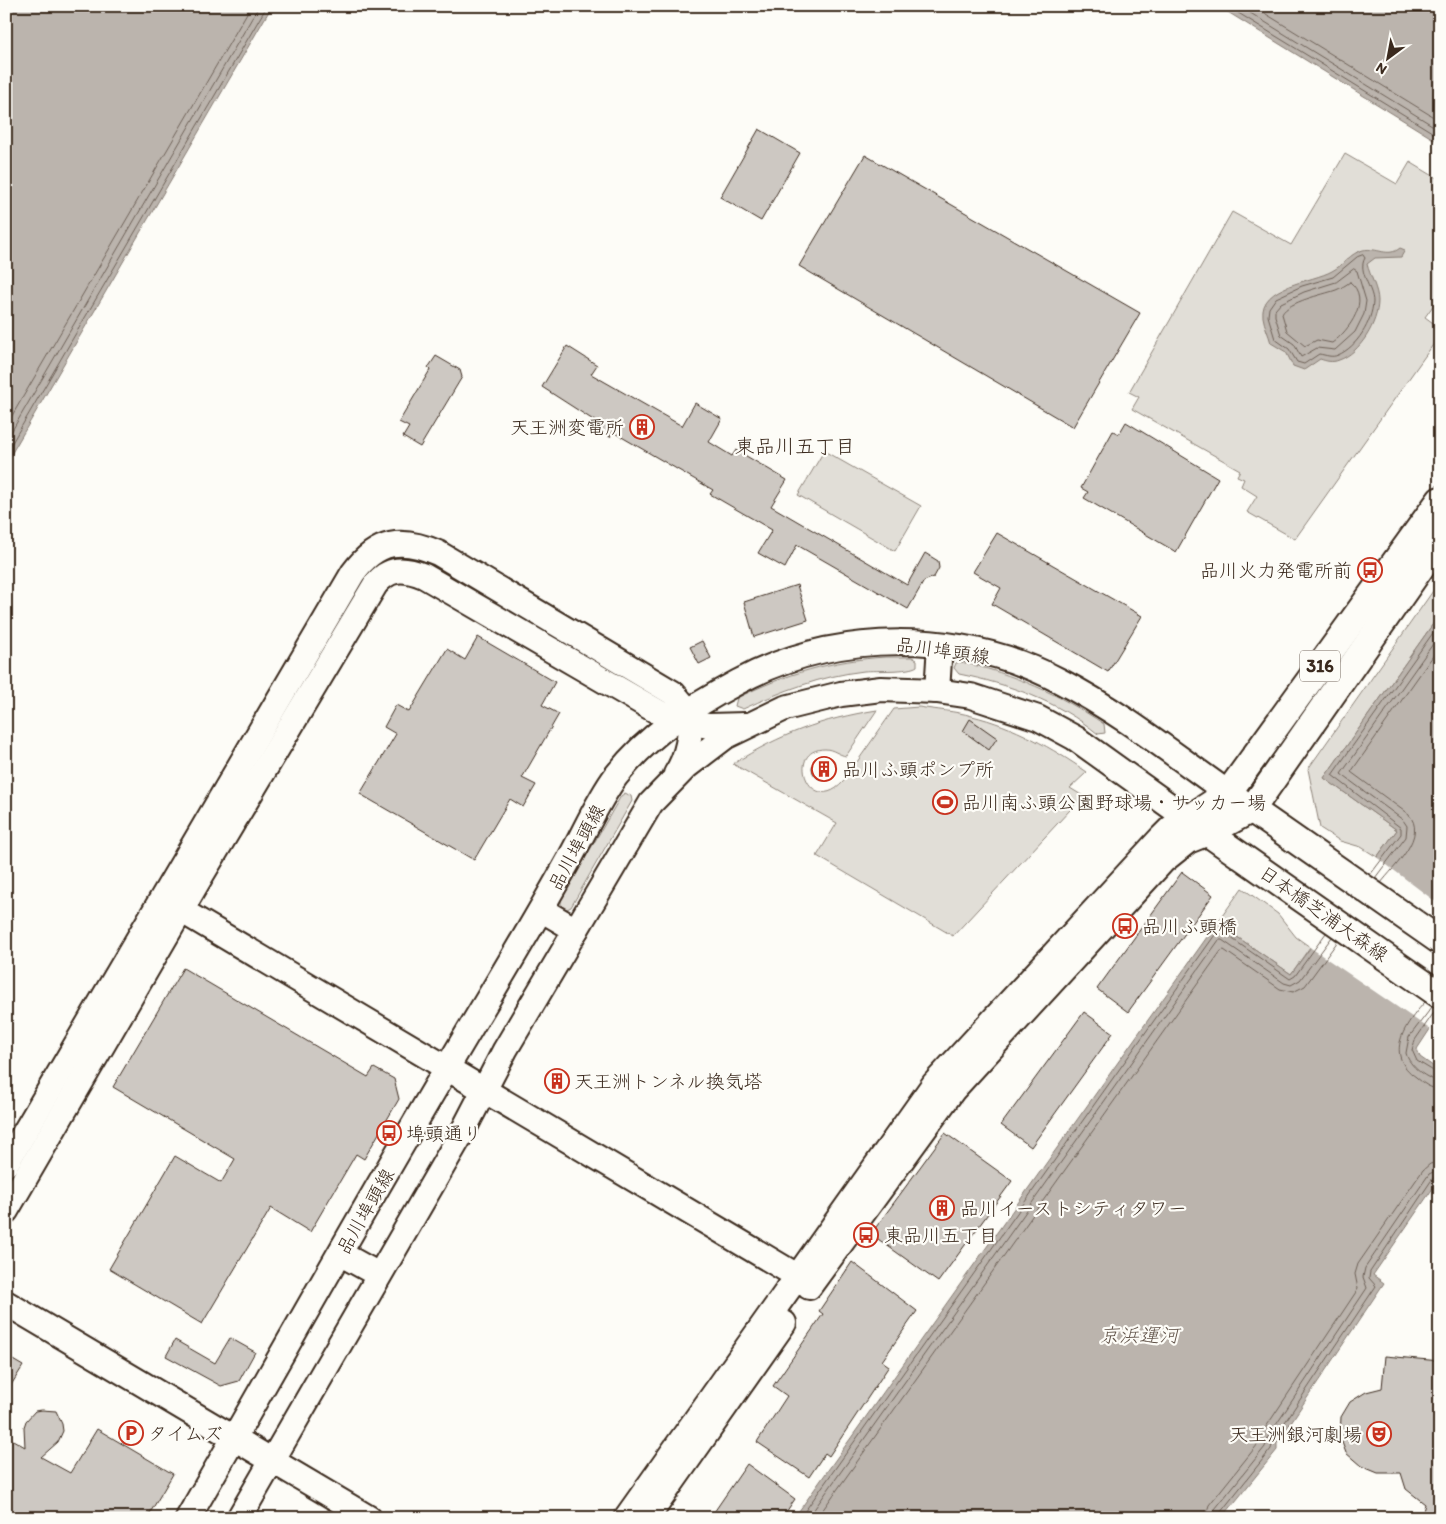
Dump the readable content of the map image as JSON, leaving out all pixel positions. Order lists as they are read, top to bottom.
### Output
{
  "streets": {
    "main road": ["316", "日本橋芝浦大森線"],
    "street": ["品川埠頭線"]
  },
  "crossings": [
    ["品川埠頭線", "316"],
    ["316", "日本橋芝浦大森線"]
  ],
  "districts": ["東品川五丁目"],
  "water": ["京浜運河"],
  "places": {
    "building": [
      "天王洲変電所",
      "品川ふ頭ポンプ所",
      "天王洲トンネル換気塔",
      "品川イーストシティタワー"
    ],
    "bus stop": [
      "品川火力発電所前",
      "品川ふ頭橋",
      "埠頭通り",
      "東品川五丁目"
    ],
    "sports": ["品川南ふ頭公園野球場・サッカー場"],
    "parking": ["タイムズ"],
    "theatre": ["天王洲銀河劇場"]
  },
  "north": "bottom left"
}
